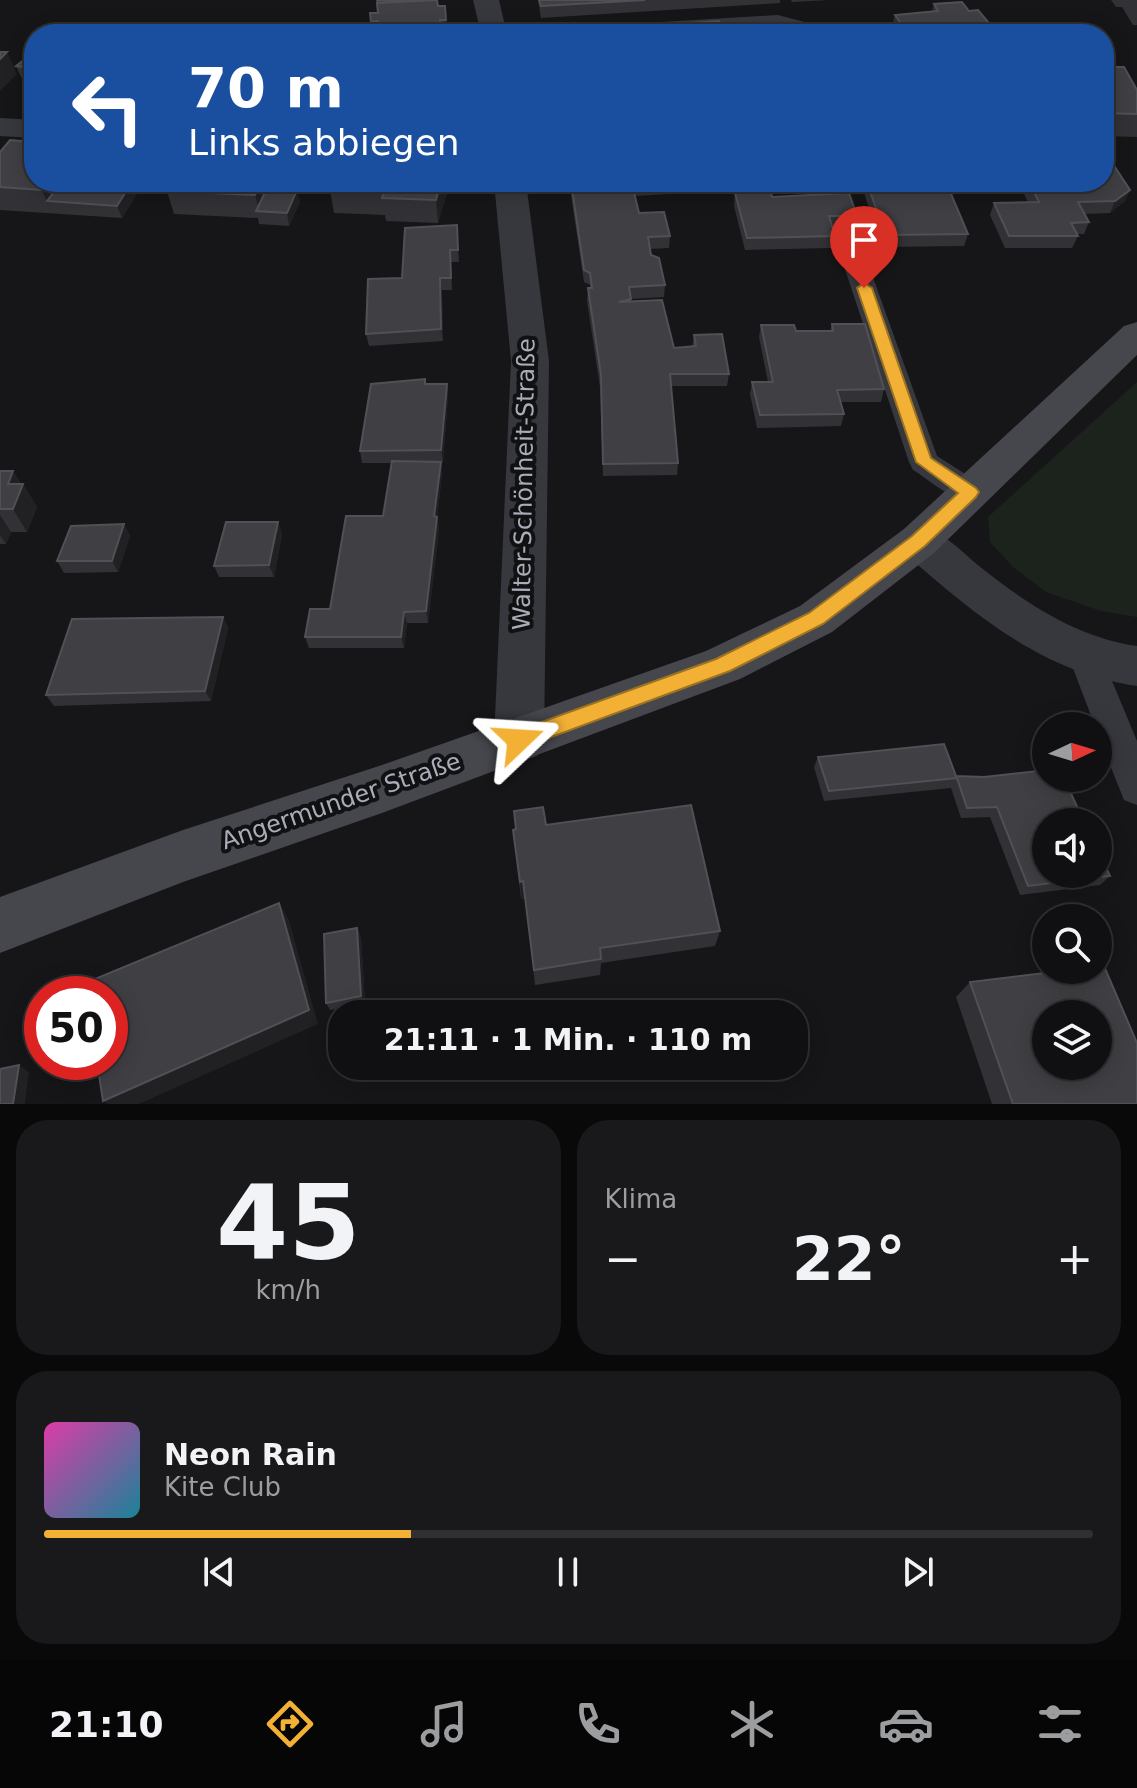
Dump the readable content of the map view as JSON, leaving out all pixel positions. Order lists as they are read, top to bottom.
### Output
{
  "streets": {
    "main road": ["Angermunder Straße"],
    "street": ["Walter-Schönheit-Straße"]
  },
  "crossings": [
    ["Walter-Schönheit-Straße", "Angermunder Straße"]
  ],
  "north": "right",
  "page": {
    "turn": ["70 m", "Links abbiegen"],
    "limit": "50",
    "trip": "21:11 · 1 Min. · 110 m",
    "tile": [
      ["45", "km/h"],
      "Klima"
    ],
    "heat": ["−", "22°", "+"],
    "song": ["Neon Rain", "Kite Club"],
    "tabs": "21:10"
  }
}
